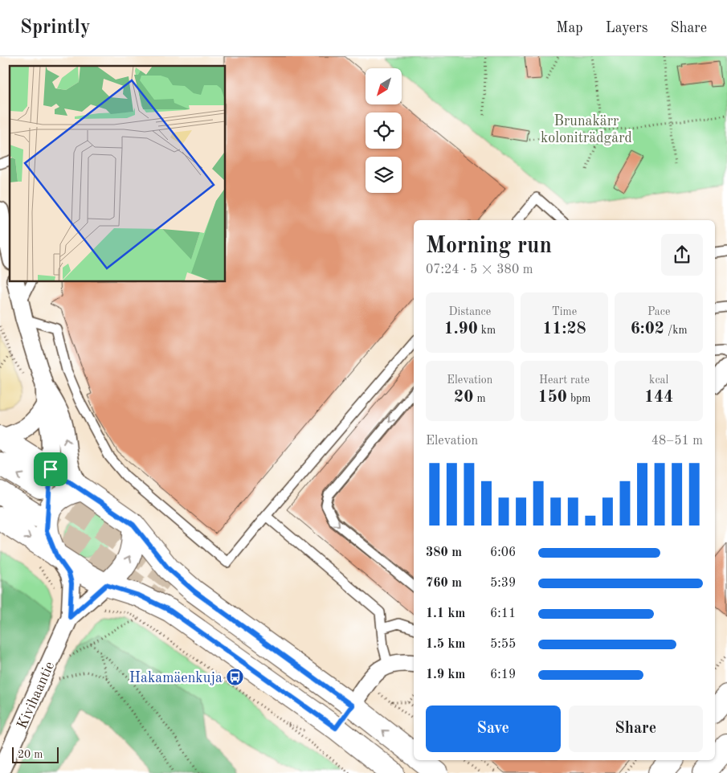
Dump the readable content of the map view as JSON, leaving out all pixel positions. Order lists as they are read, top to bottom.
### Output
{
  "streets": {
    "street": ["Kivihaantie"]
  },
  "parks": ["Brunakärr koloniträdgård"],
  "places": {
    "bus stop": ["Hakamäenkuja"]
  },
  "scale_bar": "20 m",
  "north": "bottom left",
  "page": {
    "header": "Sprintly",
    "nav": ["Map", "Layers", "Share"],
    "heading": ["Morning run", "07:24 · 5 × 380 m"],
    "stats": [
      ["Distance", "1.90 km"],
      ["Time", "11:28"],
      ["Pace", "6:02 /km"],
      ["Elevation", "20 m"],
      ["Heart rate", "150 bpm"],
      ["kcal", "144"]
    ],
    "chart": ["Elevation", "48–51 m"],
    "list": [
      {
        "name": "380 m",
        "note": "6:06"
      },
      {
        "name": "760 m",
        "note": "5:39"
      },
      {
        "name": "1.1 km",
        "note": "6:11"
      },
      {
        "name": "1.5 km",
        "note": "5:55"
      },
      {
        "name": "1.9 km",
        "note": "6:19"
      }
    ],
    "buttons": ["Save", "Share"],
    "scale": "20 m"
  }
}
